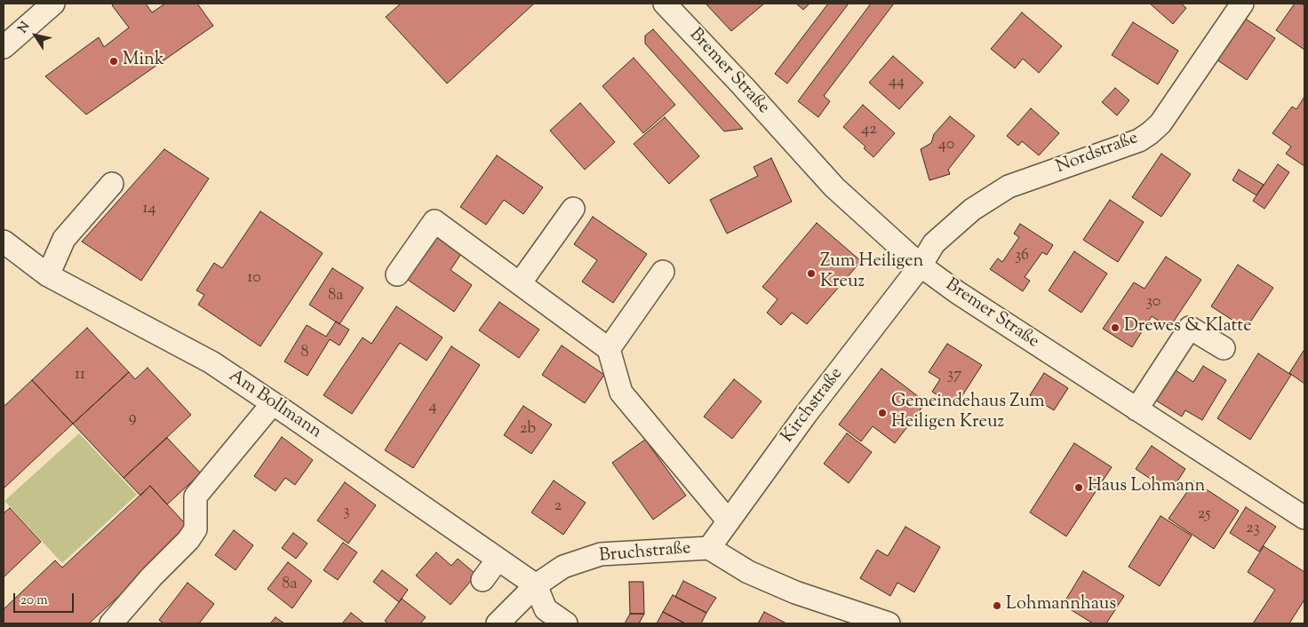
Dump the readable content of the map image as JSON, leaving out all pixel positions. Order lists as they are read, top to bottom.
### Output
{
  "streets": {
    "street": [
      "Bremer Straße",
      "Nordstraße",
      "Am Bollmann",
      "Kirchstraße",
      "Bruchstraße"
    ]
  },
  "crossings": [
    ["Bremer Straße", "Nordstraße"],
    ["Bremer Straße", "Kirchstraße"],
    ["Nordstraße", "Kirchstraße"],
    ["Am Bollmann", "Bruchstraße"],
    ["Kirchstraße", "Bruchstraße"]
  ],
  "places": [
    "Mink",
    "Zum Heiligen Kreuz",
    "Drewes & Klatte",
    "Gemeindehaus Zum Heiligen Kreuz",
    "Haus Lohmann",
    "Lohmannhaus"
  ],
  "house_numbers": [
    "44",
    "42",
    "40",
    "14",
    "36",
    "10",
    "8a",
    "30",
    "8",
    "11",
    "37",
    "4",
    "9",
    "2b",
    "2",
    "3",
    "25",
    "23",
    "8a"
  ],
  "scale_bar": "20 m",
  "north": "top left"
}
